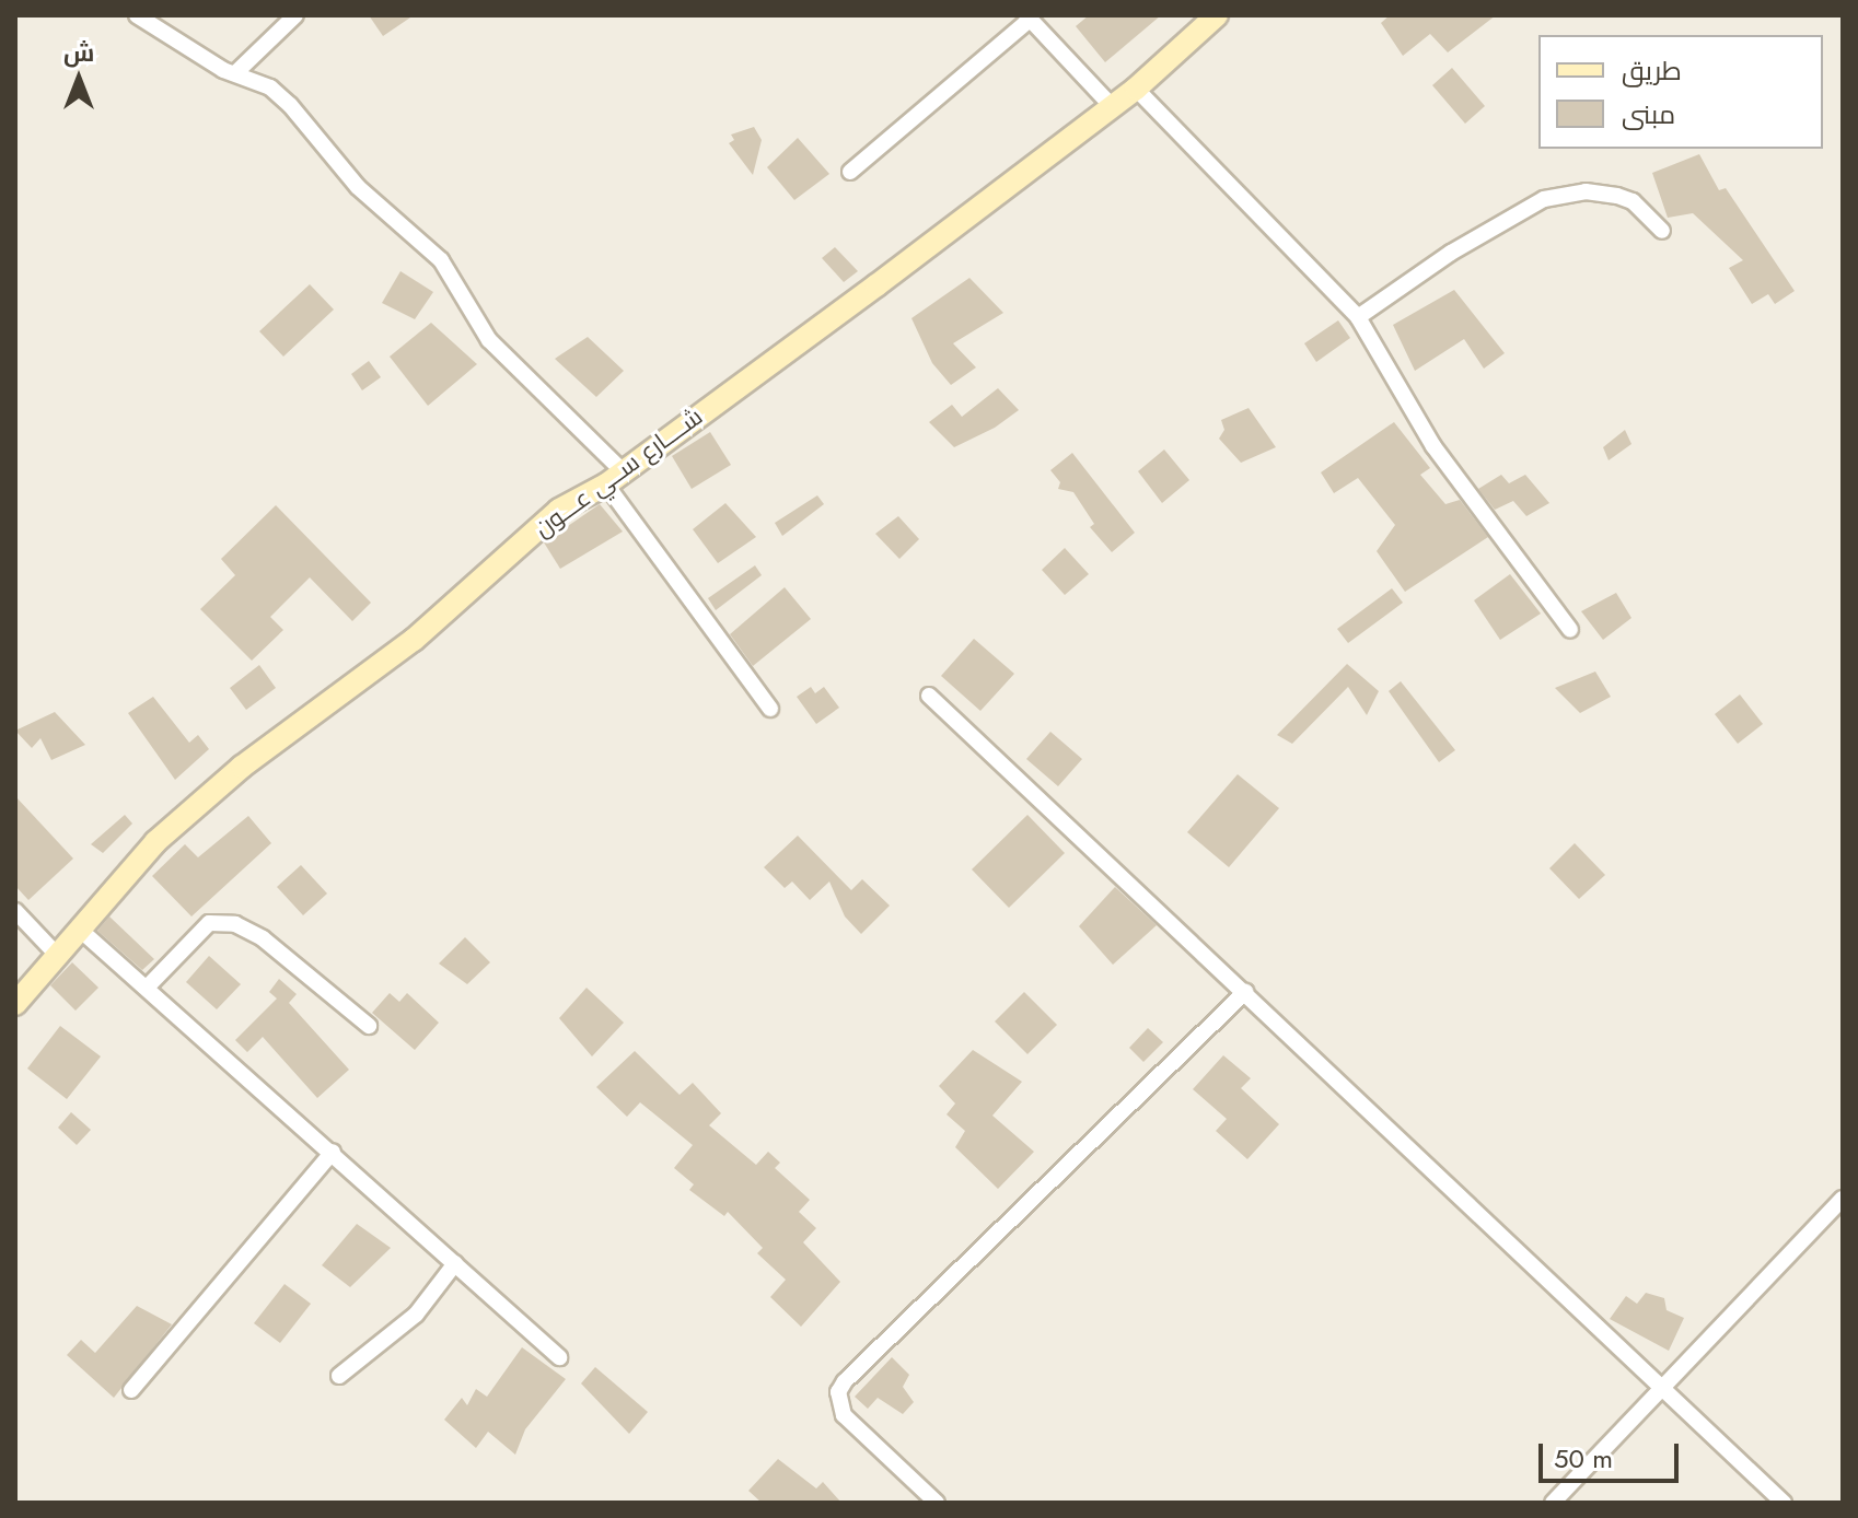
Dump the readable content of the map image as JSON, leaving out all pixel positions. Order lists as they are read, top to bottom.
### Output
{
  "streets": {
    "street": ["شــــارع ســي عـــون"]
  },
  "legend": ["طريق", "مبنى"],
  "scale_bar": "50 m",
  "north": "top"
}
